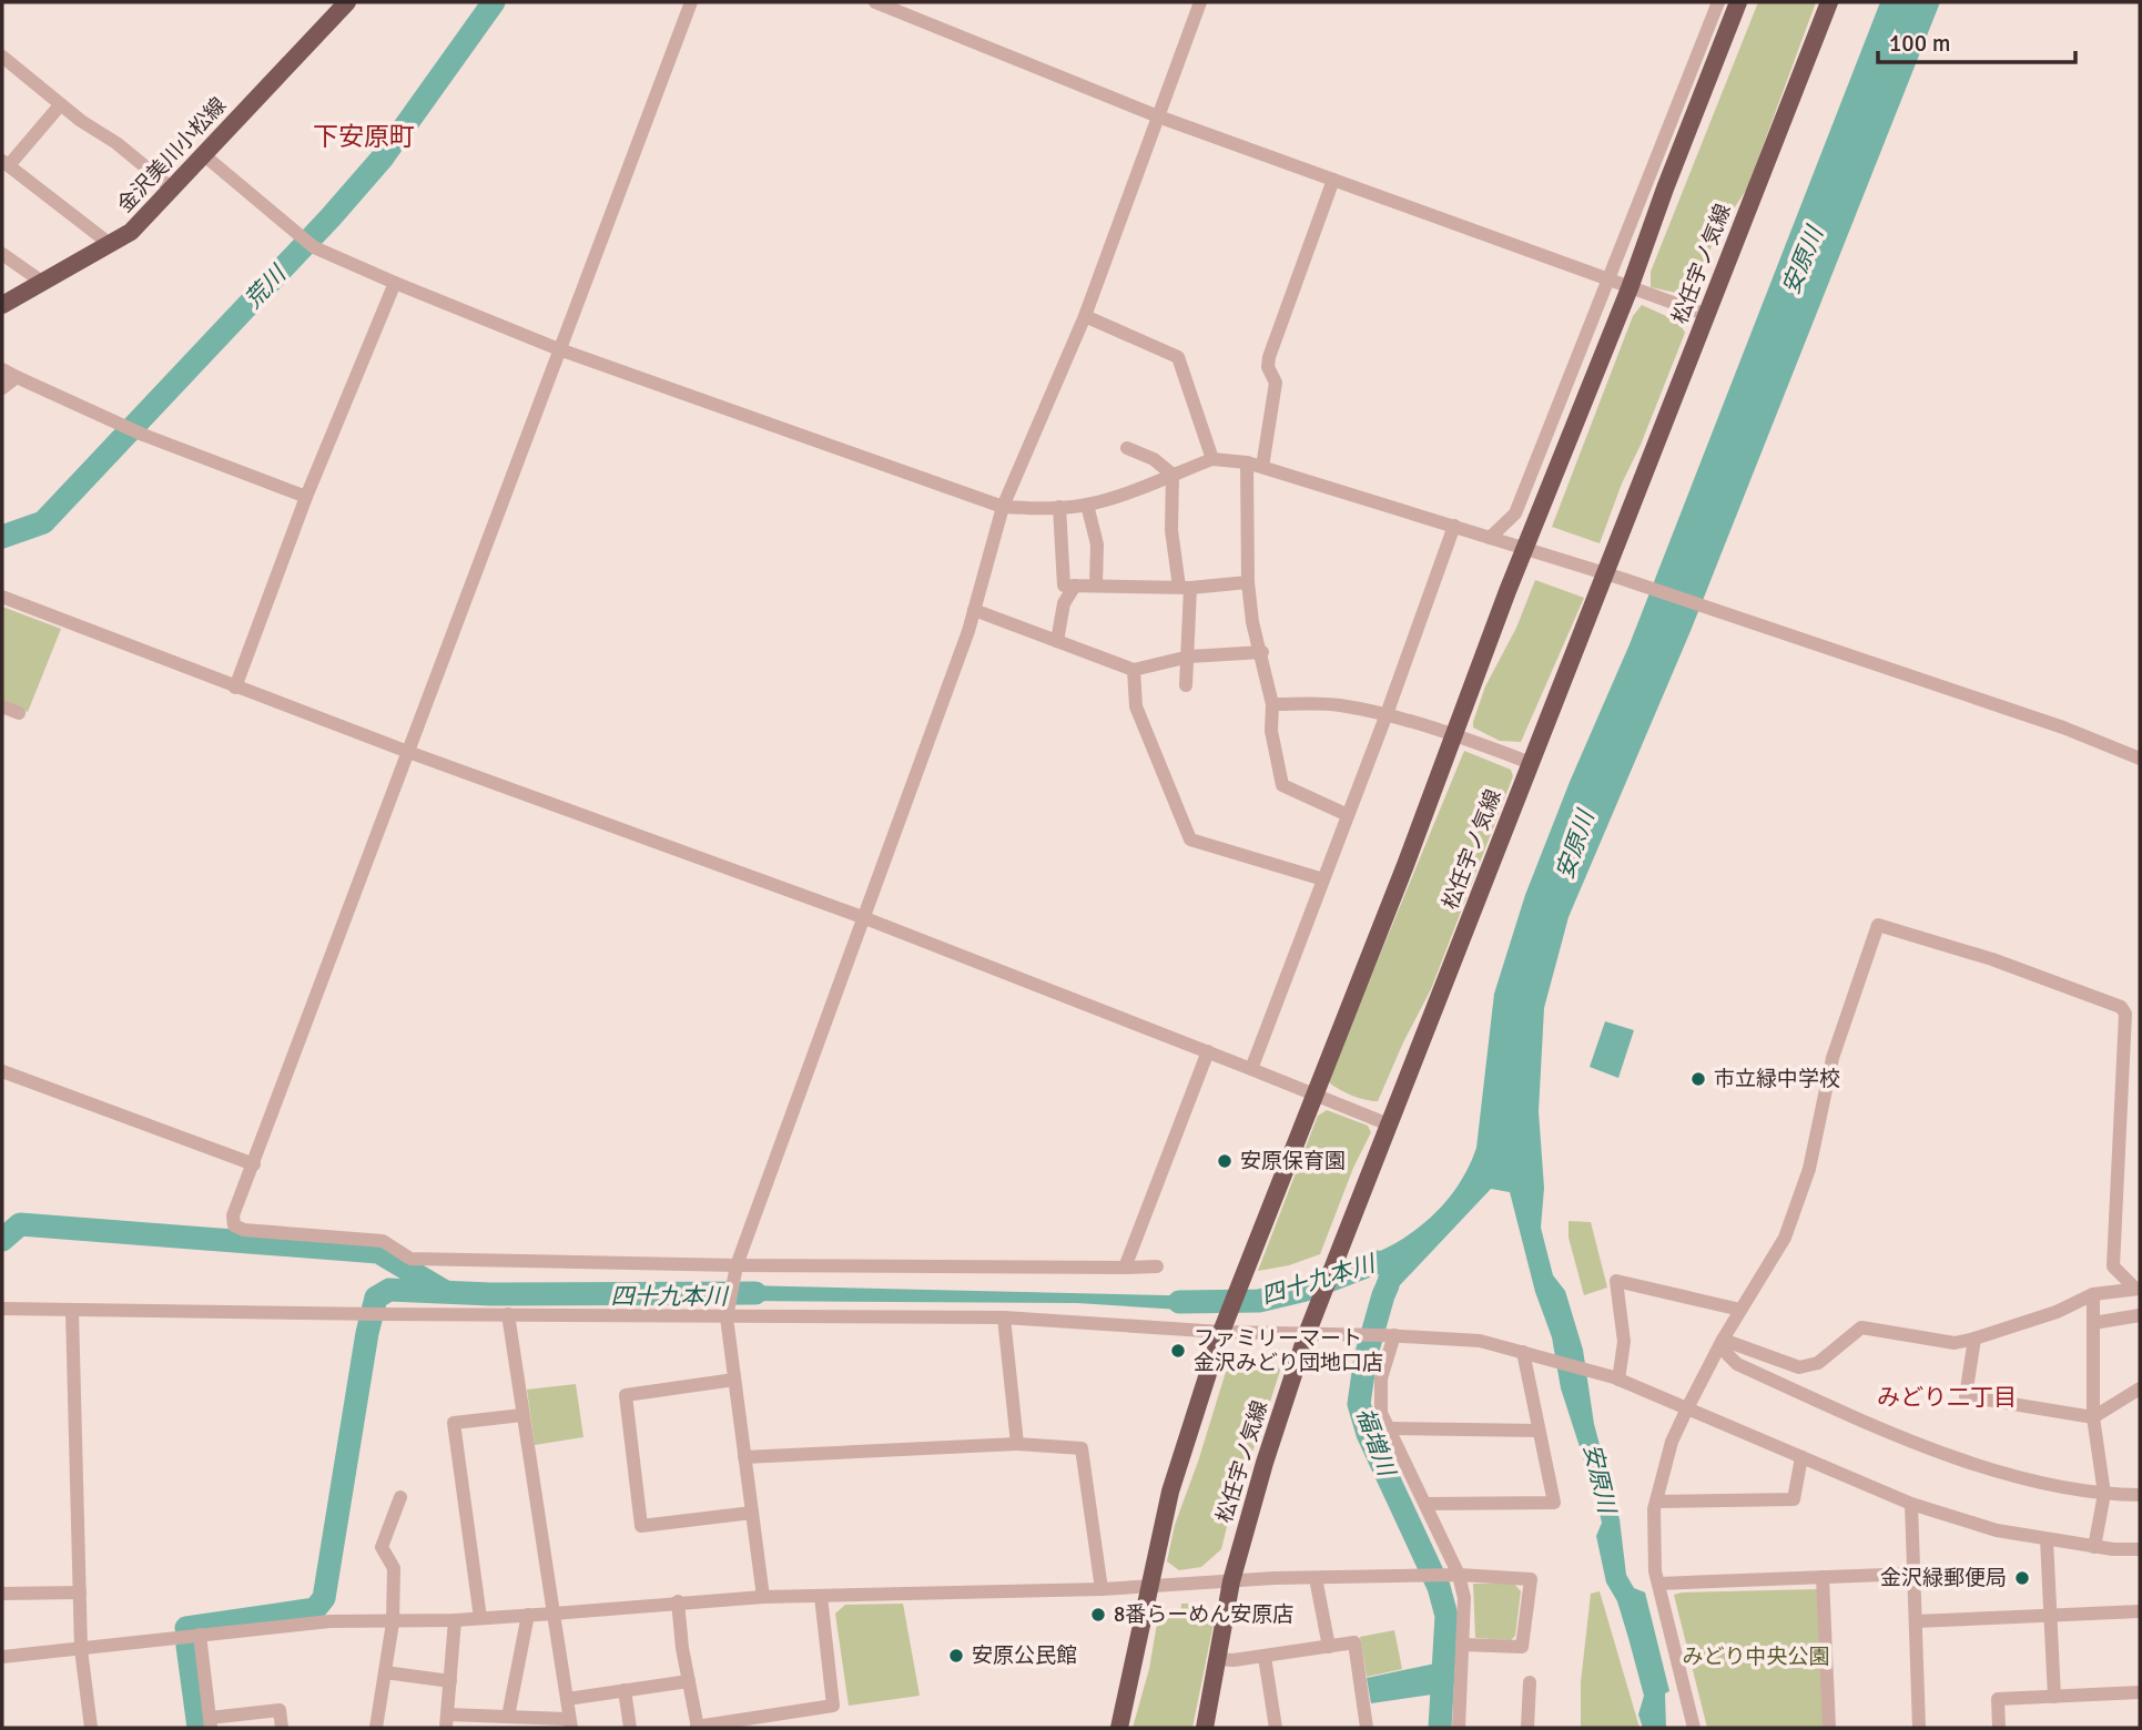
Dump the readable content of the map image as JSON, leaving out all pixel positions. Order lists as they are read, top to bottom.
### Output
{
  "streets": {
    "main road": ["金沢美川小松線", "松任宇ノ気線"]
  },
  "districts": ["下安原町", "みどり二丁目"],
  "water": [
    "安原川",
    "荒川",
    "四十九本川",
    "福増川"
  ],
  "parks": ["みどり中央公園"],
  "places": [
    "市立緑中学校",
    "安原保育園",
    "ファミリーマート 金沢みどり団地口店",
    "金沢緑郵便局",
    "8番らーめん安原店",
    "安原公民館"
  ],
  "scale_bar": "100 m"
}
